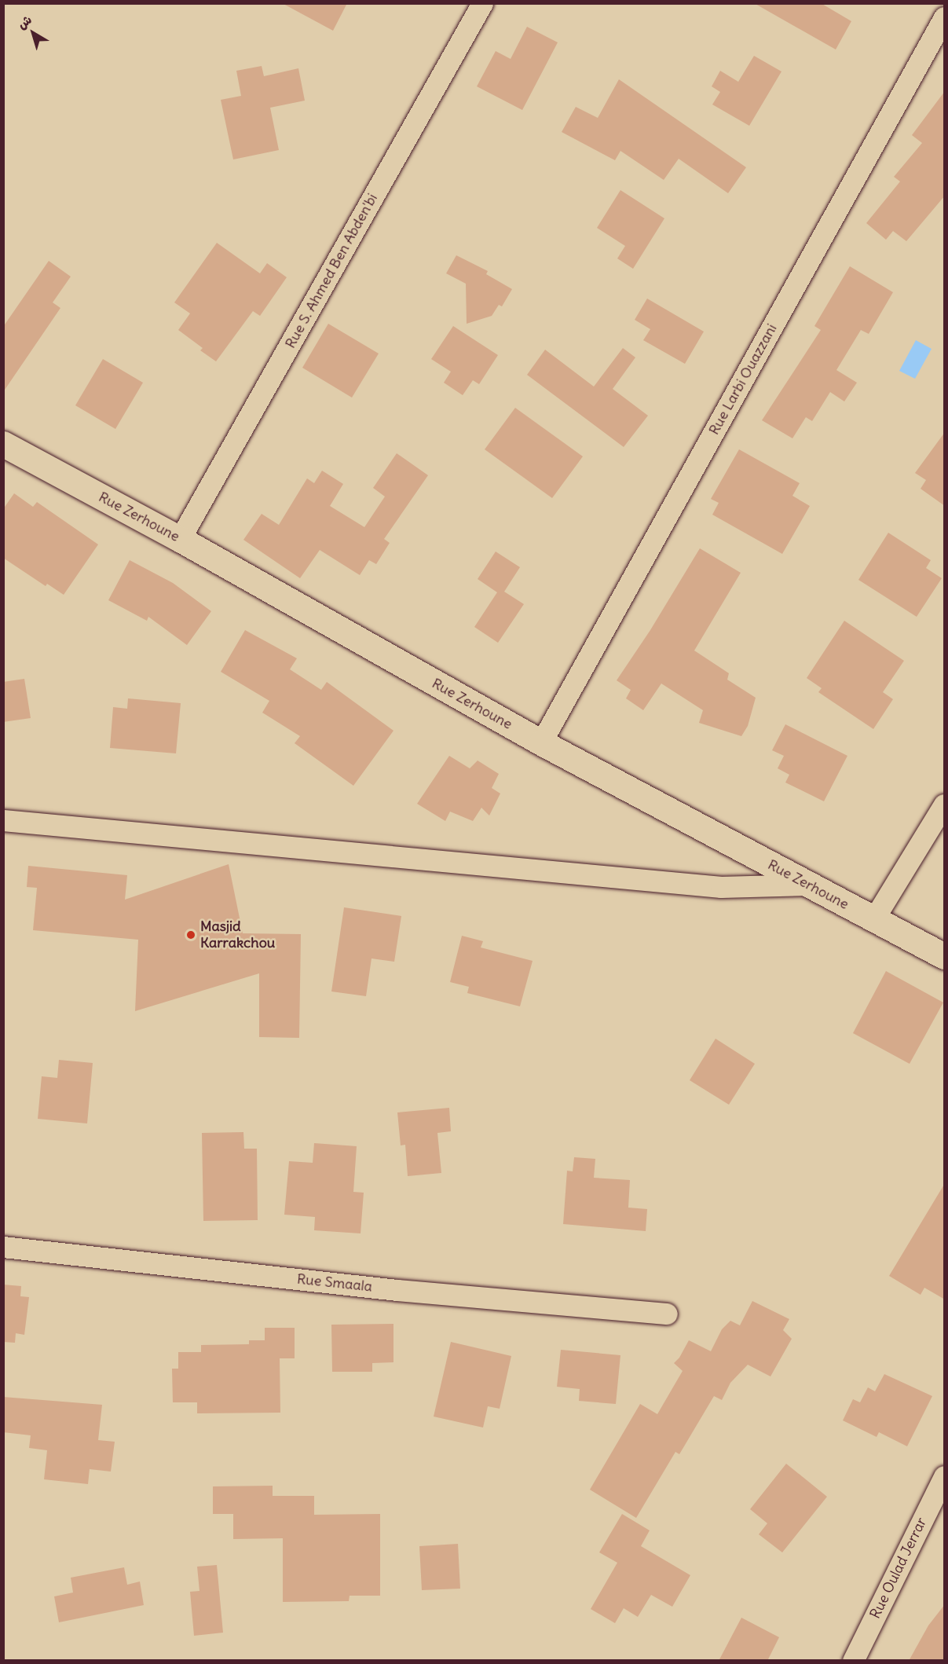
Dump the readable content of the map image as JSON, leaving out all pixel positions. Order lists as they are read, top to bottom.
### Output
{
  "streets": {
    "street": [
      "Rue S. Ahmed Ben Abden'bi",
      "Rue Larbi Ouazzani",
      "Rue Zerhoune",
      "Rue Smaala",
      "Rue Oulad Jerrar"
    ]
  },
  "crossings": [
    ["Rue S. Ahmed Ben Abden'bi", "Rue Zerhoune"],
    ["Rue Larbi Ouazzani", "Rue Zerhoune"]
  ],
  "places": ["Masjid Karrakchou"],
  "north": "top left"
}
